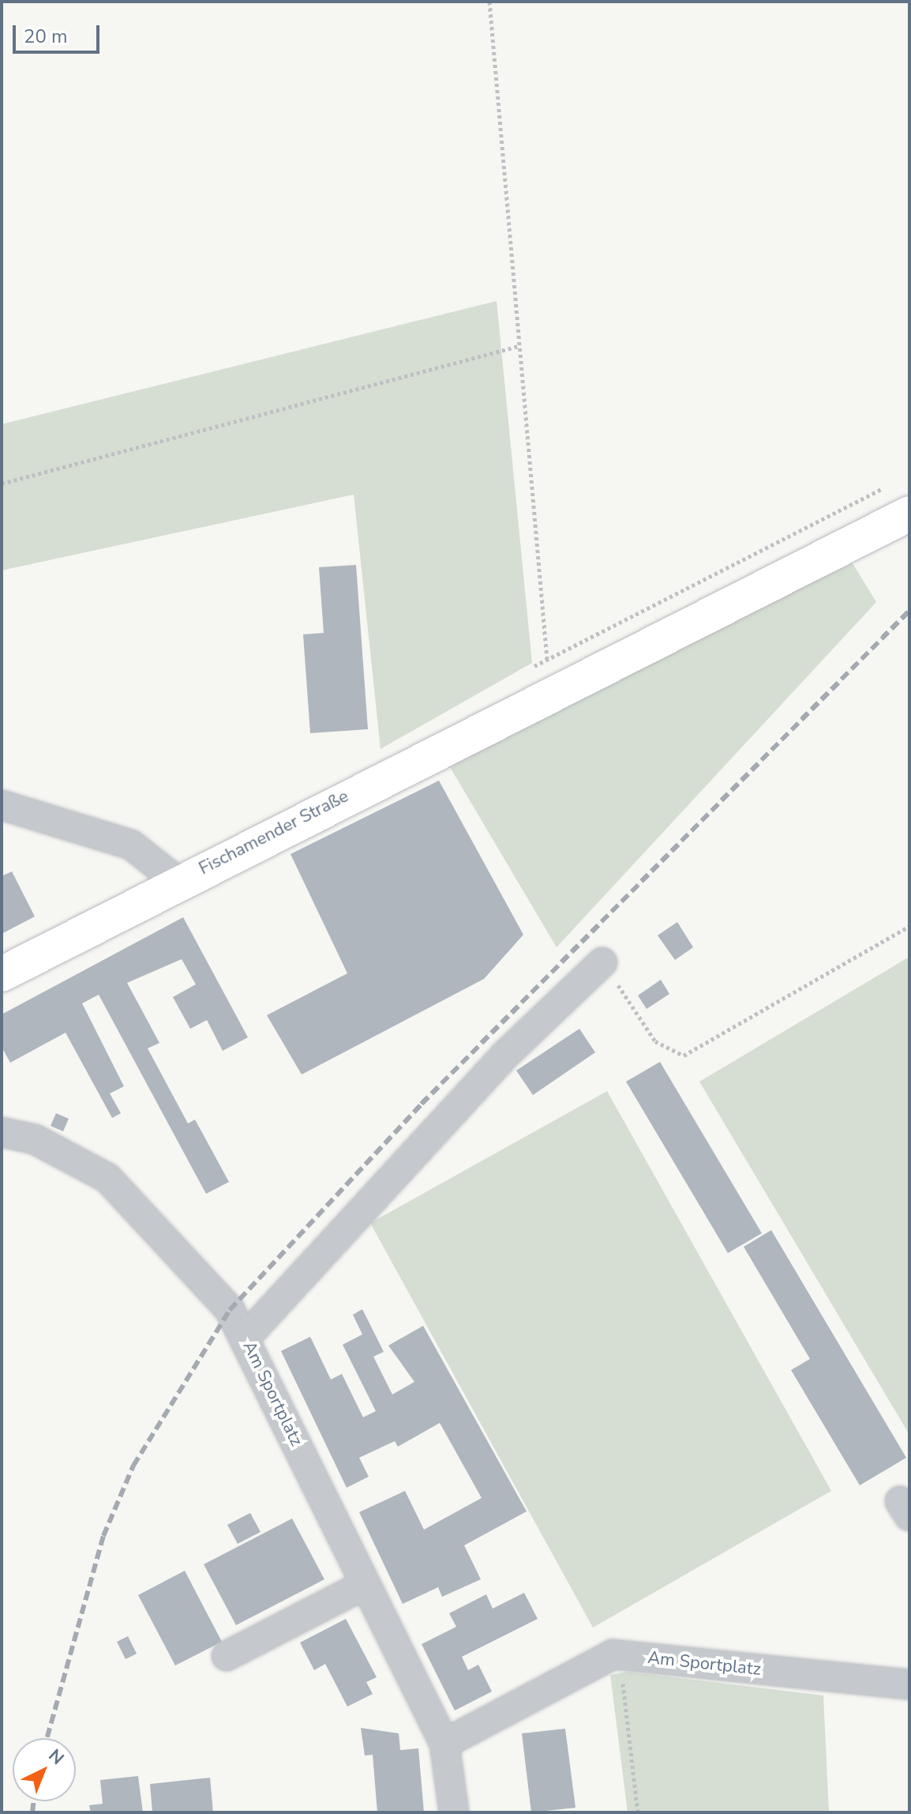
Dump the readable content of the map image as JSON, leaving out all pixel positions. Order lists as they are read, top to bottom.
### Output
{
  "streets": {
    "main road": ["Fischamender Straße"],
    "street": ["Am Sportplatz"]
  },
  "scale_bar": "20 m",
  "north": "top right"
}
